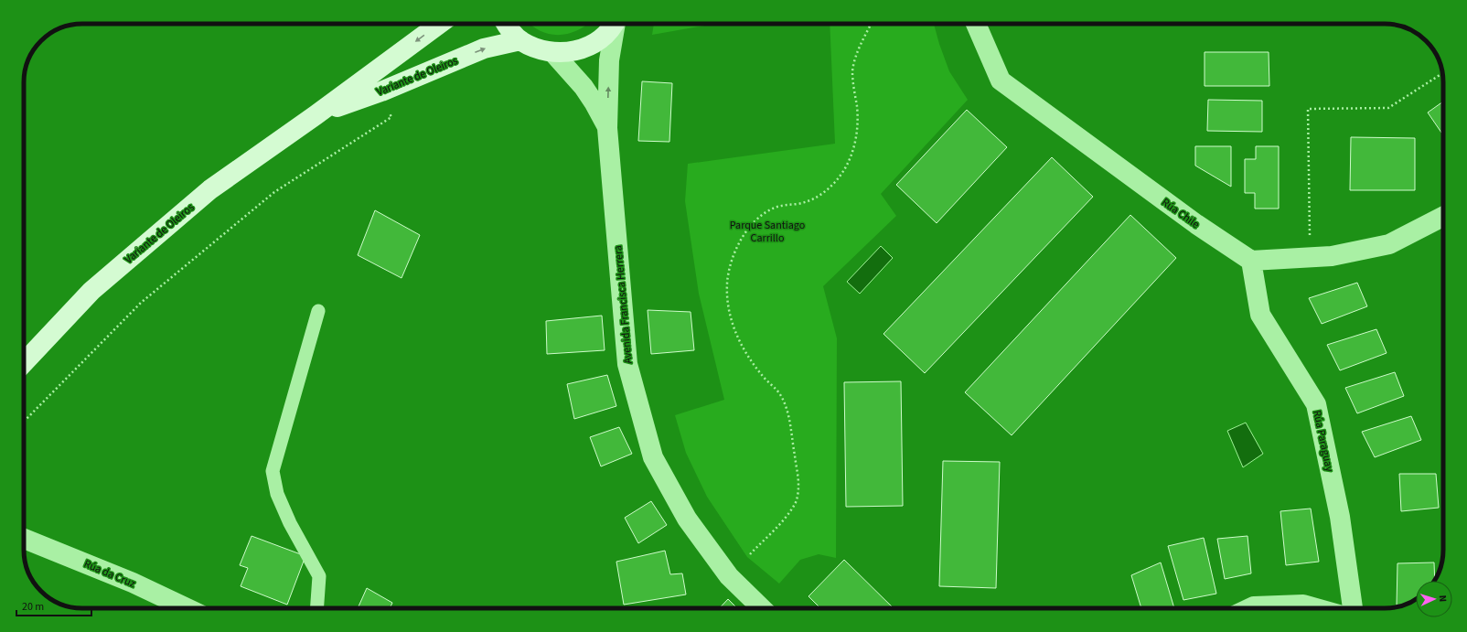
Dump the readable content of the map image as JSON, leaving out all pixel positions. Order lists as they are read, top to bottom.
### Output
{
  "streets": {
    "main road": ["Variante de Oleiros"],
    "street": [
      "Rúa Chile",
      "Avenida Francisca Herrera",
      "Rúa Paraguay",
      "Rúa da Cruz"
    ]
  },
  "crossings": [
    ["Rúa Chile", "Rúa Paraguay"]
  ],
  "parks": ["Parque Santiago Carrillo"],
  "scale_bar": "20 m",
  "north": "right"
}
